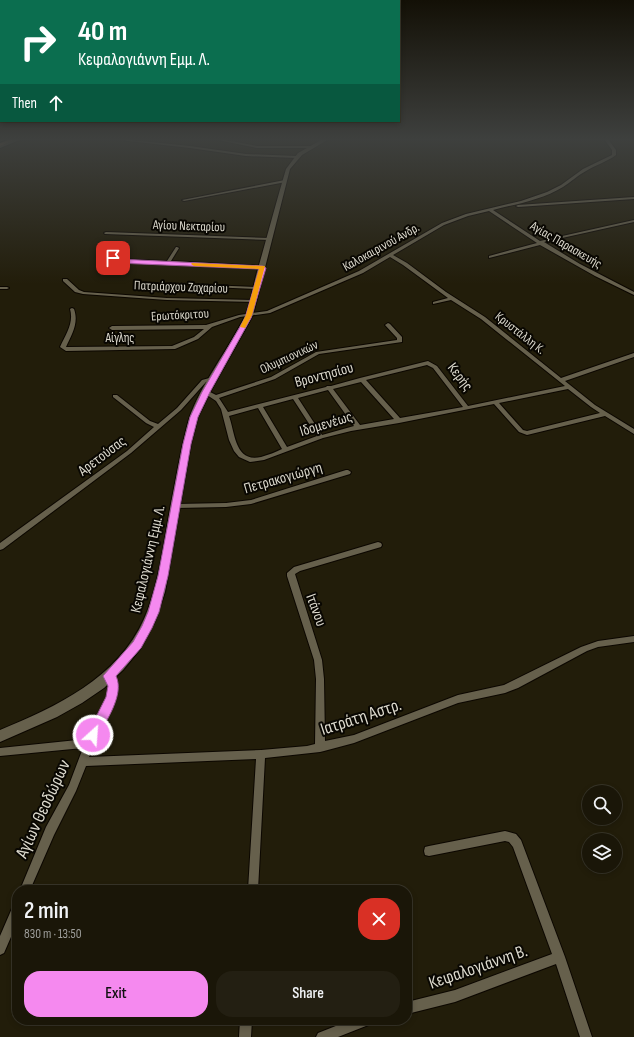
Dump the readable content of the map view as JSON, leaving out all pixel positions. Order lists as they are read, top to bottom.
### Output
{
  "streets": {
    "main road": ["Κεφαλογιάννη Εμμ. Λ."],
    "street": [
      "Αγίου Νεκταρίου",
      "Αγίας Παρασκευής",
      "Καλοκαιρινού Ανδρ.",
      "Πατριάρχου Ζαχαρίου",
      "Ερωτόκριτου",
      "Κρυστάλλη Κ.",
      "Αίγλης",
      "Ολυμπιονικών",
      "Βροντησίου",
      "Κερής",
      "Ιδομενέως",
      "Αρετούσας",
      "Πετρακογιώργη",
      "Ιτάνου",
      "Ιατράτη Αστρ.",
      "Αγίων Θεοδώρων",
      "Κεφαλογιάννη Β."
    ]
  },
  "crossings": [
    ["Αγίου Νεκταρίου", "Κεφαλογιάννη Εμμ. Λ."],
    ["Αγίας Παρασκευής", "Καλοκαιρινού Ανδρ."],
    ["Καλοκαιρινού Ανδρ.", "Ερωτόκριτου"],
    ["Καλοκαιρινού Ανδρ.", "Κρυστάλλη Κ."],
    ["Καλοκαιρινού Ανδρ.", "Κεφαλογιάννη Εμμ. Λ."],
    ["Πατριάρχου Ζαχαρίου", "Κεφαλογιάννη Εμμ. Λ."],
    ["Ερωτόκριτου", "Αίγλης"],
    ["Ερωτόκριτου", "Κεφαλογιάννη Εμμ. Λ."],
    ["Κρυστάλλη Κ.", "Ιδομενέως"],
    ["Ολυμπιονικών", "Ιδομενέως"],
    ["Βροντησίου", "Κερής"],
    ["Βροντησίου", "Ιδομενέως"],
    ["Κερής", "Ιδομενέως"],
    ["Αρετούσας", "Κεφαλογιάννη Εμμ. Λ."],
    ["Πετρακογιώργη", "Κεφαλογιάννη Εμμ. Λ."],
    ["Κεφαλογιάννη Εμμ. Λ.", "Αγίων Θεοδώρων"],
    ["Ιτάνου", "Ιατράτη Αστρ."],
    ["Ιατράτη Αστρ.", "Αγίων Θεοδώρων"]
  ],
  "page": {
    "turn": ["40 m", "Κεφαλογιάννη Εμμ. Λ."],
    "then": "Then",
    "heading": ["2 min", "830 m · 13:50"],
    "buttons": ["Exit", "Share"]
  }
}
